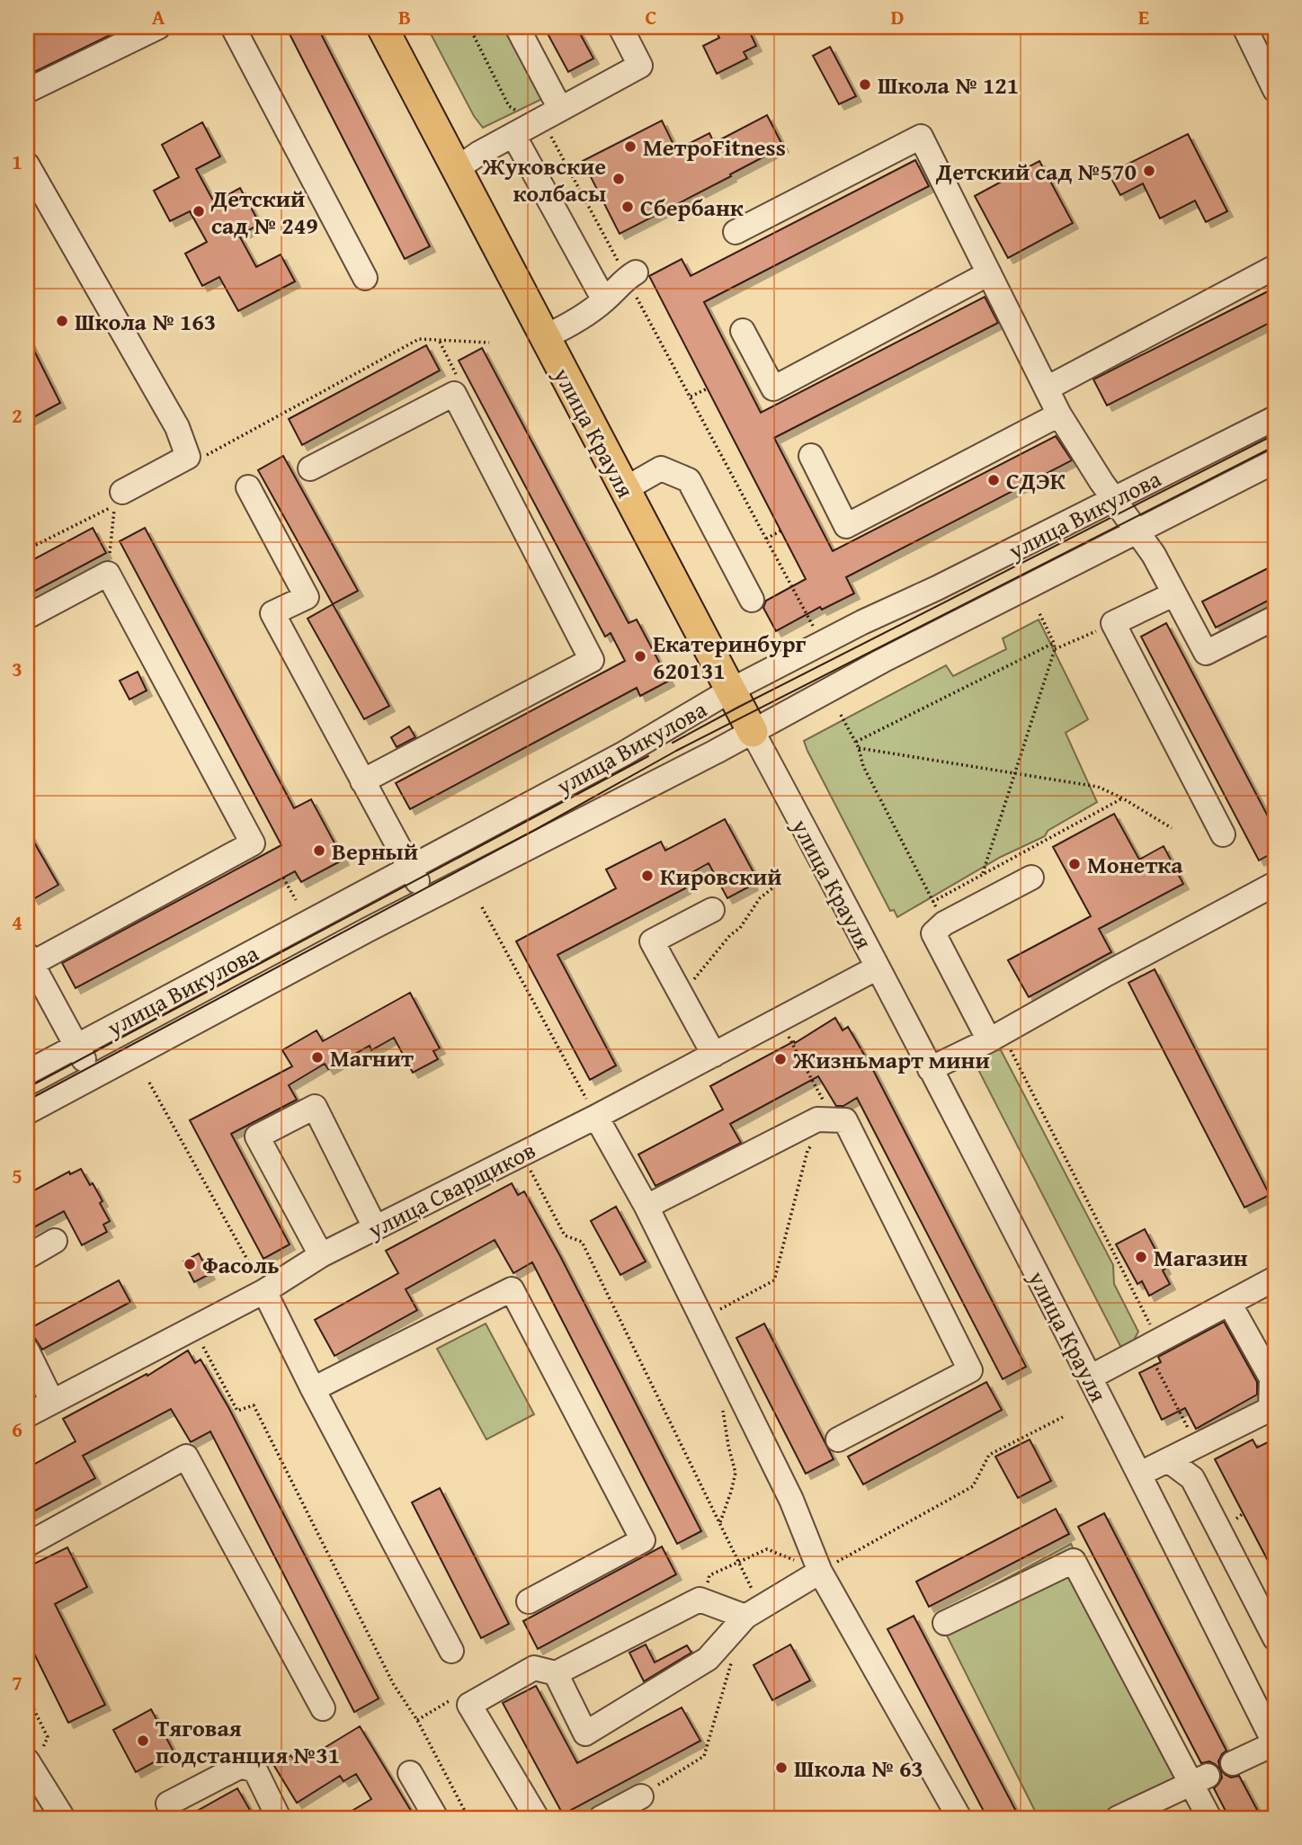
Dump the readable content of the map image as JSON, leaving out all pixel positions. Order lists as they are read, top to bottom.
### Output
{
  "streets": {
    "main road": ["улица Крауля"],
    "street": ["улица Викулова", "улица Сварщиков"]
  },
  "crossings": [
    ["улица Крауля", "улица Викулова"],
    ["улица Крауля", "улица Сварщиков"]
  ],
  "places": [
    "Школа № 121",
    "МетроFitness",
    "Детский сад №570",
    "Жуковские колбасы",
    "Сбербанк",
    "Детский сад № 249",
    "Школа № 163",
    "СДЭК",
    "Екатеринбург 620131",
    "Верный",
    "Монетка",
    "Кировский",
    "Магнит",
    "Жизньмарт мини",
    "Магазин",
    "Фасоль",
    "Тяговая подстанция №31",
    "Школа № 63"
  ],
  "grid": {
    "columns": [
      "A",
      "B",
      "C",
      "D",
      "E"
    ],
    "rows": [
      "1",
      "2",
      "3",
      "4",
      "5",
      "6",
      "7"
    ]
  }
}
